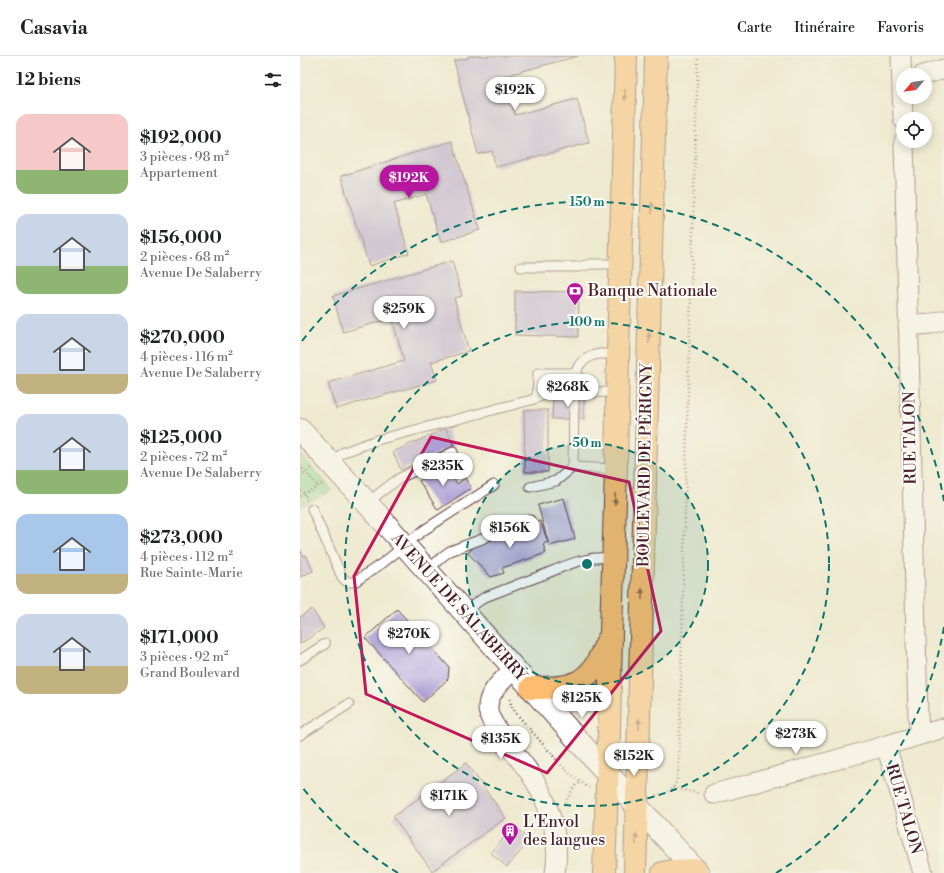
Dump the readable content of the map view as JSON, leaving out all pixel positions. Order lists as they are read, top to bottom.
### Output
{
  "streets": {
    "main road": ["BOULEVARD DE PÉRIGNY"],
    "street": ["RUE TALON", "AVENUE DE SALABERRY"]
  },
  "crossings": [
    ["BOULEVARD DE PÉRIGNY", "AVENUE DE SALABERRY"]
  ],
  "places": {
    "bank": ["Banque Nationale"],
    "building": ["L'Envol des langues"]
  },
  "north": "bottom left",
  "page": {
    "header": "Casavia",
    "nav": ["Carte", "Itinéraire", "Favoris"],
    "heading": "12 biens",
    "price": [
      "$192K",
      "$192K",
      "$259K",
      "$268K",
      "$235K",
      "$156K",
      "$270K",
      "$125K",
      "$273K",
      "$135K",
      "$152K",
      "$171K"
    ],
    "list": [
      {
        "name": "$192,000",
        "note": "3 pièces · 98 m² · Appartement"
      },
      {
        "name": "$156,000",
        "note": "2 pièces · 68 m² · Avenue De Salaberry"
      },
      {
        "name": "$270,000",
        "note": "4 pièces · 116 m² · Avenue De Salaberry"
      },
      {
        "name": "$125,000",
        "note": "2 pièces · 72 m² · Avenue De Salaberry"
      },
      {
        "name": "$273,000",
        "note": "4 pièces · 112 m² · Rue Sainte-Marie"
      },
      {
        "name": "$171,000",
        "note": "3 pièces · 92 m² · Grand Boulevard"
      }
    ]
  },
  "rings": ["150 m", "100 m", "50 m"]
}
